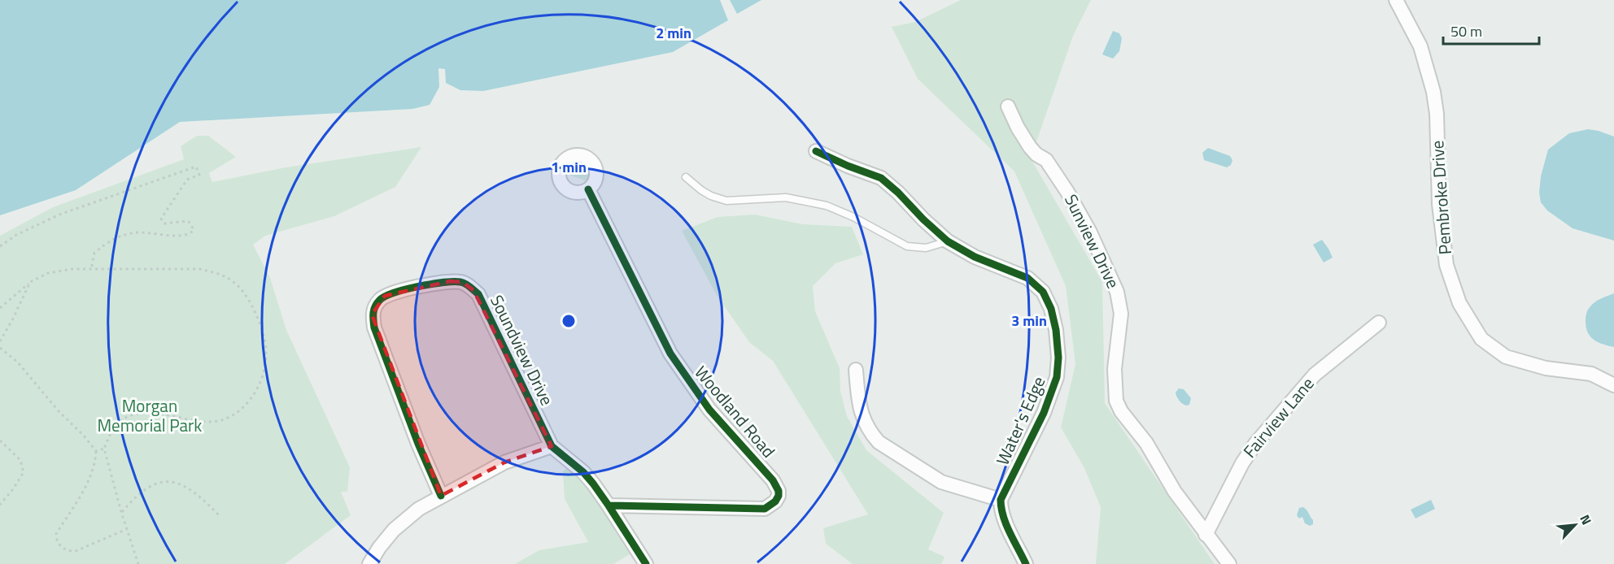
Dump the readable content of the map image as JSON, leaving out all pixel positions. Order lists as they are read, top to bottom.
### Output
{
  "streets": {
    "street": [
      "Pembroke Drive",
      "Sunview Drive",
      "Soundview Drive",
      "Woodland Road",
      "Fairview Lane",
      "Water's Edge"
    ]
  },
  "crossings": [
    ["Sunview Drive", "Fairview Lane"],
    ["Soundview Drive", "Woodland Road"]
  ],
  "parks": ["Morgan Memorial Park"],
  "scale_bar": "50 m",
  "north": "top right",
  "rings": ["2 min", "1 min", "3 min"]
}
